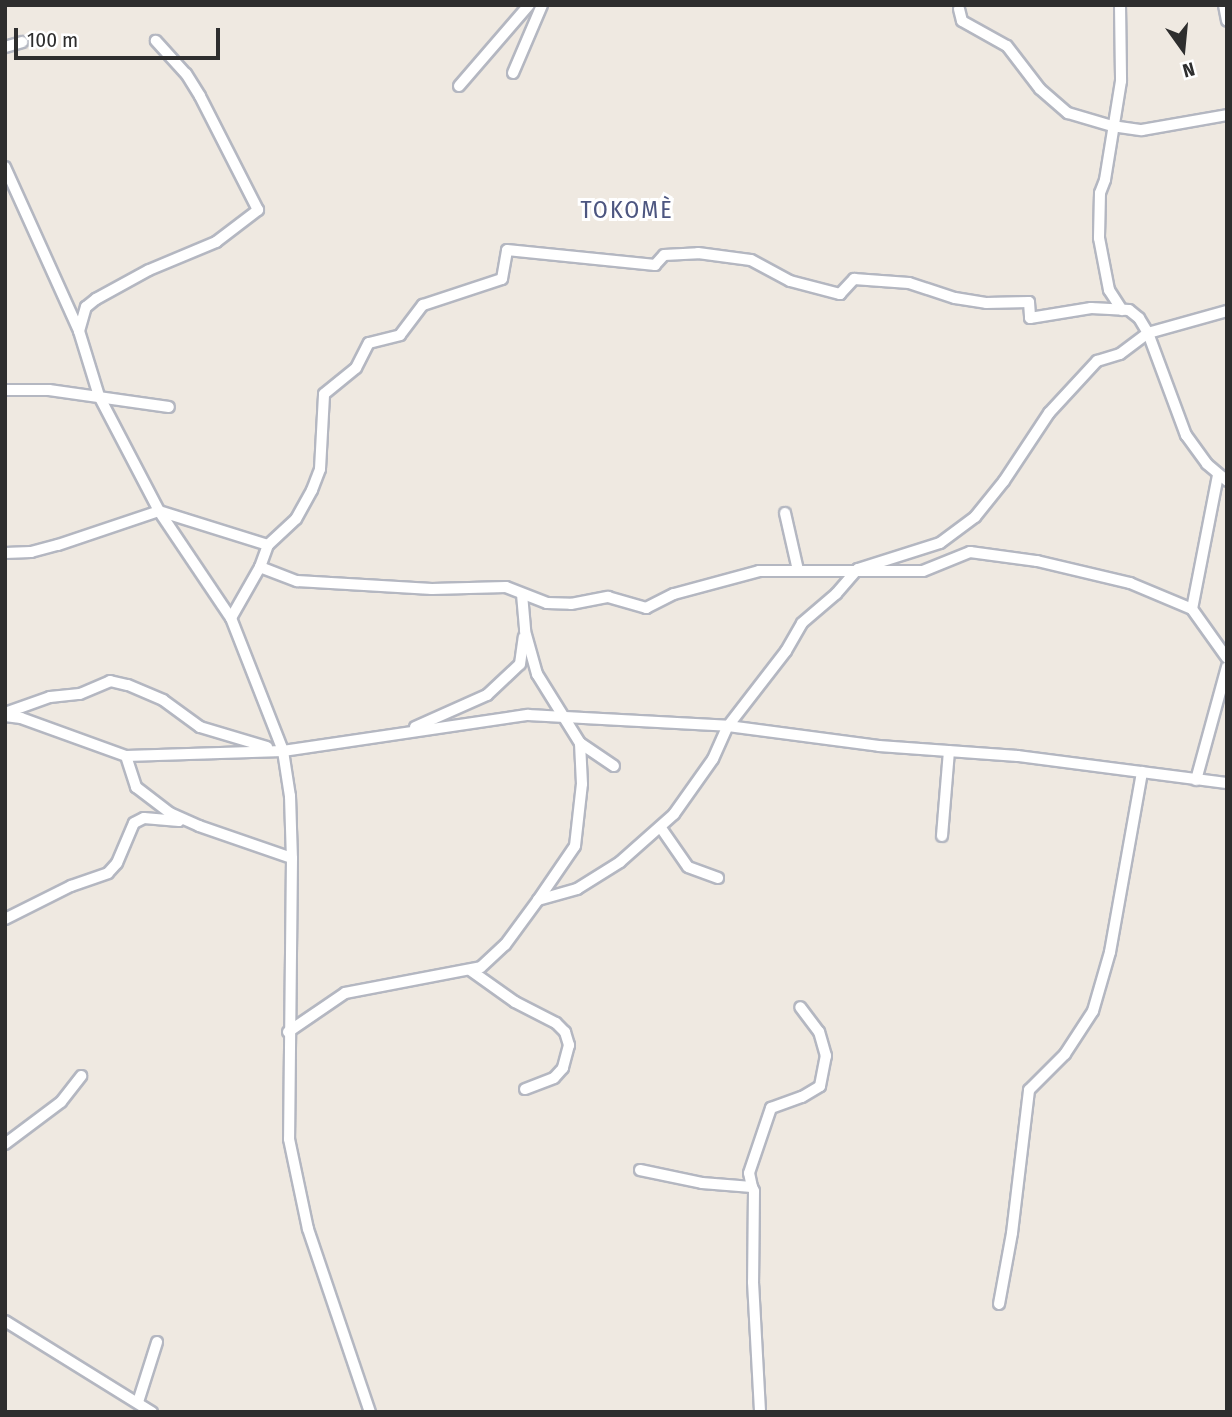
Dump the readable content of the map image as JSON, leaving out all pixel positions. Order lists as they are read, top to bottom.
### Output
{
  "districts": ["TOKOMÈ"],
  "scale_bar": "100 m",
  "north": "bottom"
}
